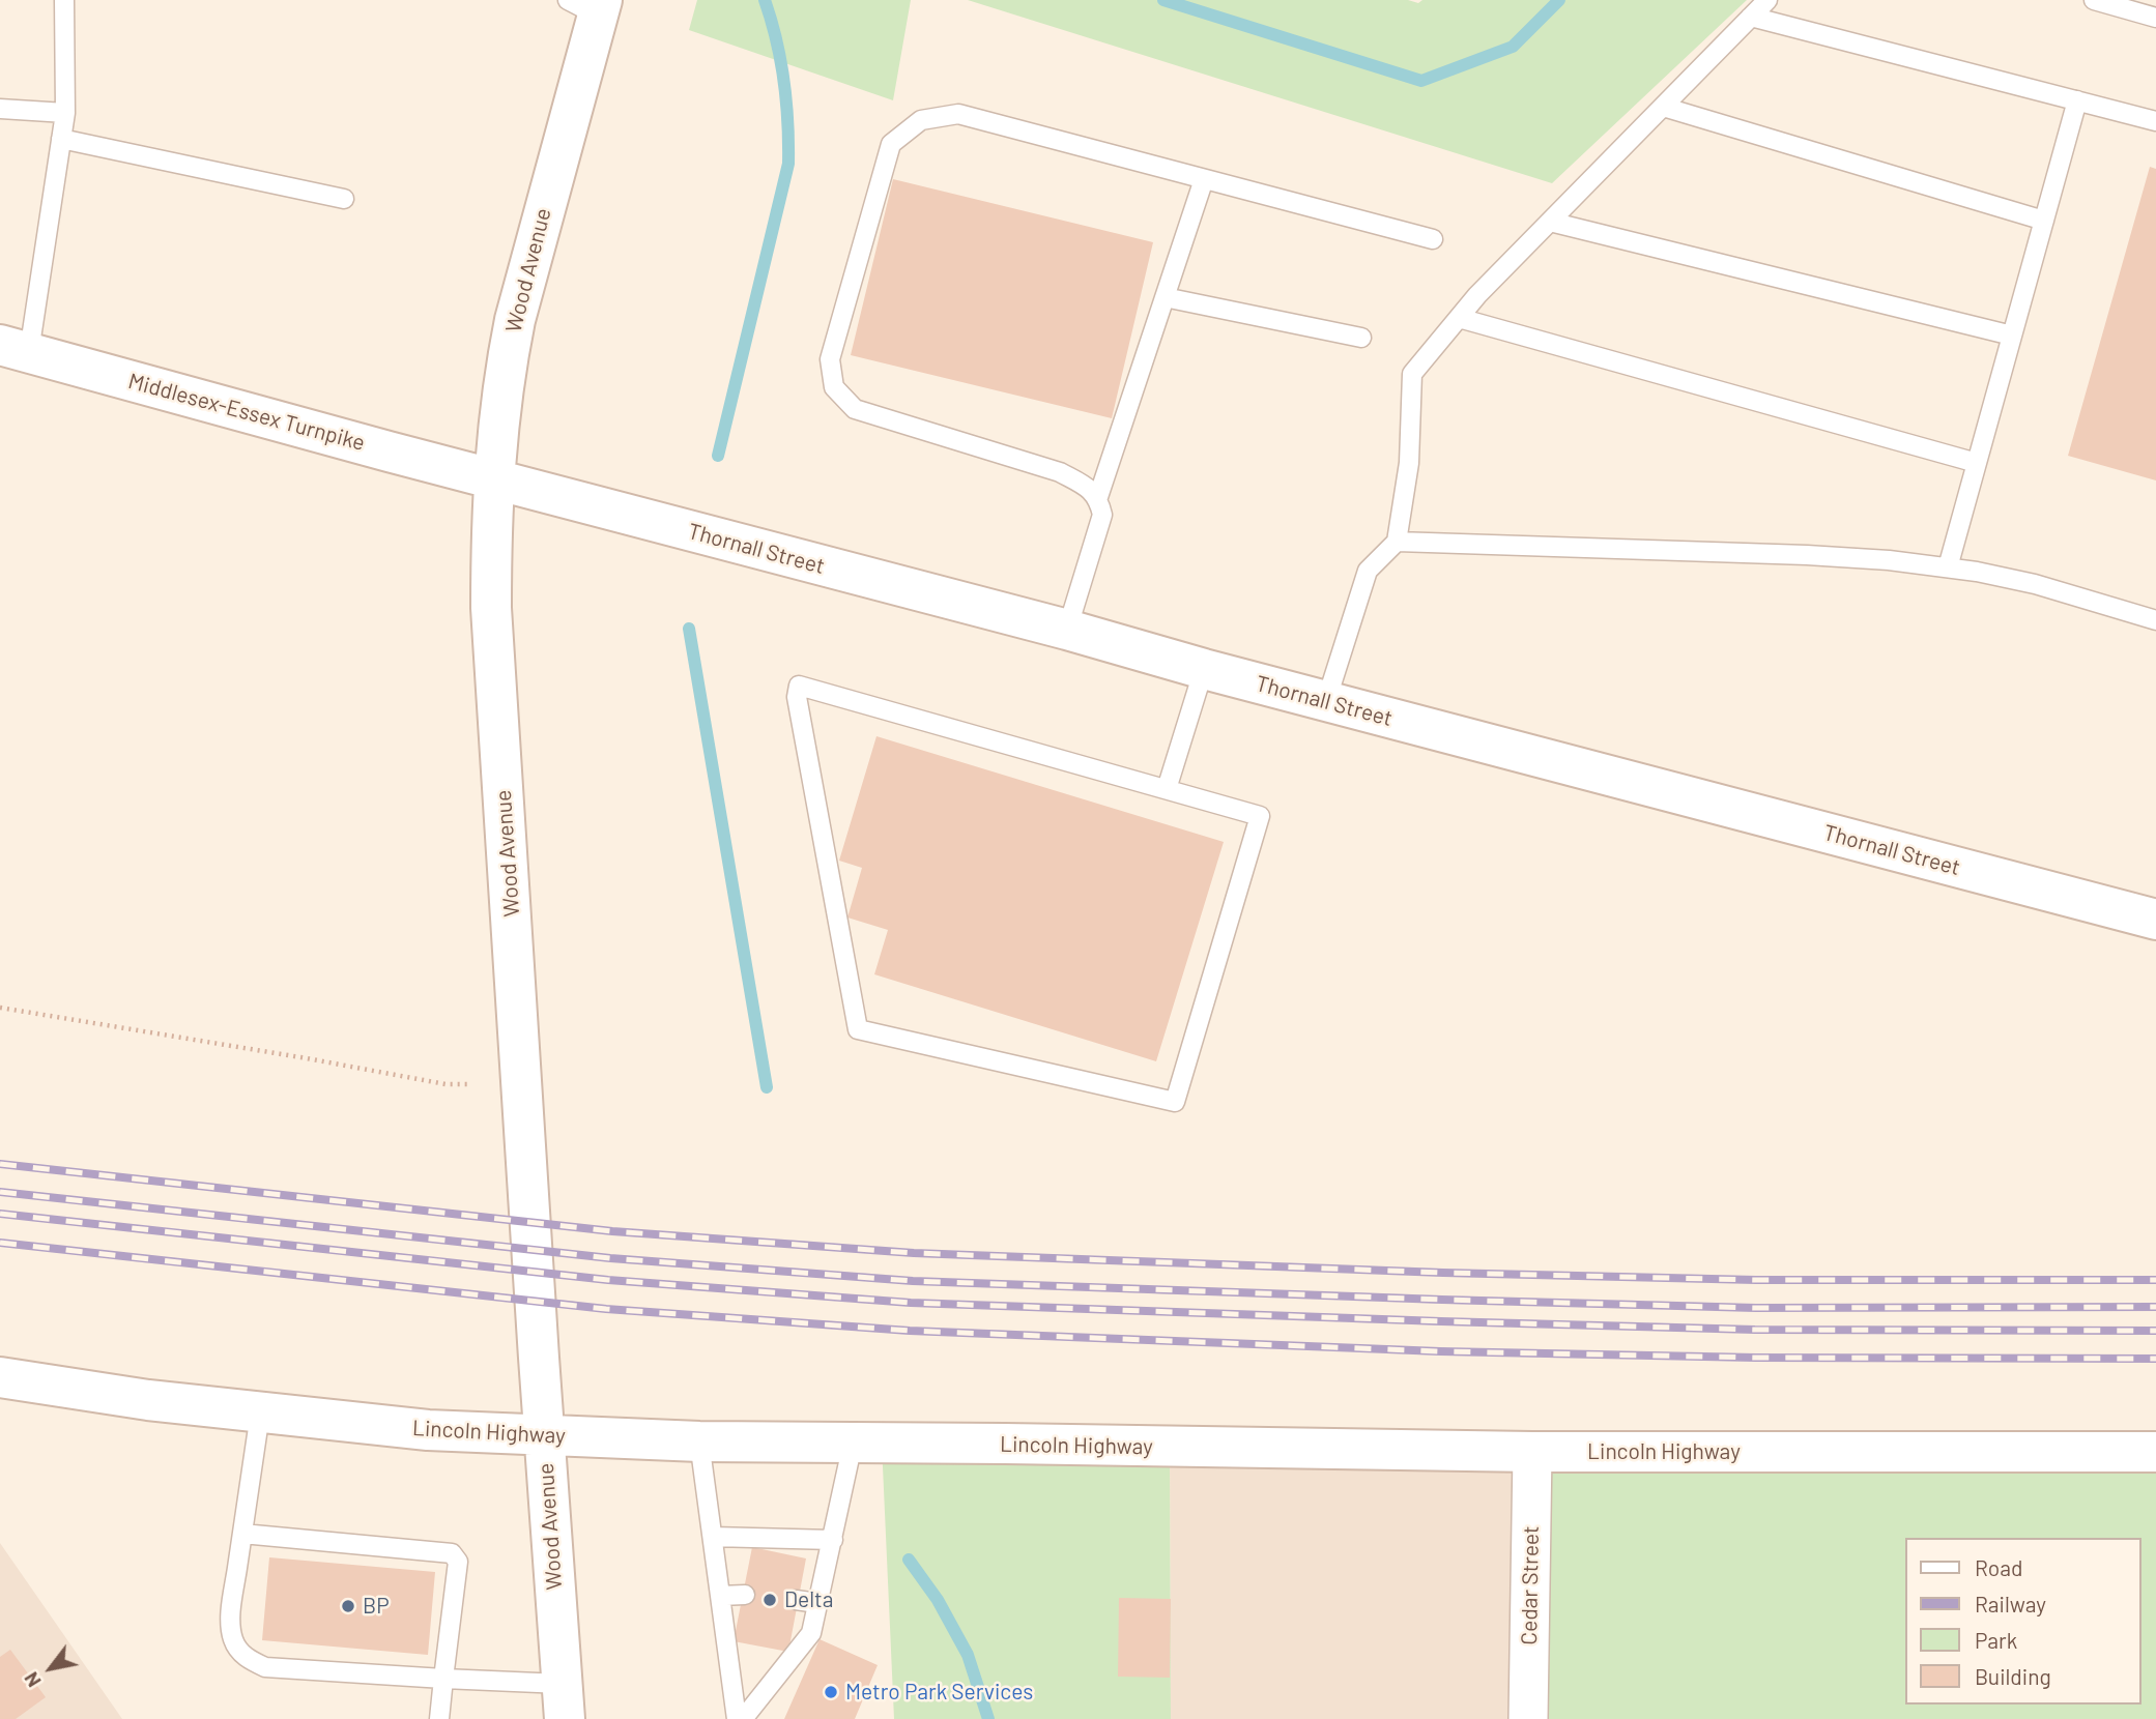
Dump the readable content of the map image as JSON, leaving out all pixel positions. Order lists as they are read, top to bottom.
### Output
{
  "streets": {
    "street": [
      "Wood Avenue",
      "Middlesex-Essex Turnpike",
      "Thornall Street",
      "Lincoln Highway",
      "Cedar Street"
    ]
  },
  "crossings": [
    ["Wood Avenue", "Middlesex-Essex Turnpike"],
    ["Wood Avenue", "Thornall Street"],
    ["Wood Avenue", "Lincoln Highway"],
    ["Middlesex-Essex Turnpike", "Thornall Street"],
    ["Lincoln Highway", "Cedar Street"]
  ],
  "places": ["Delta", "BP", "Metro Park Services"],
  "legend": [
    "Road",
    "Railway",
    "Park",
    "Building"
  ],
  "north": "bottom left"
}
